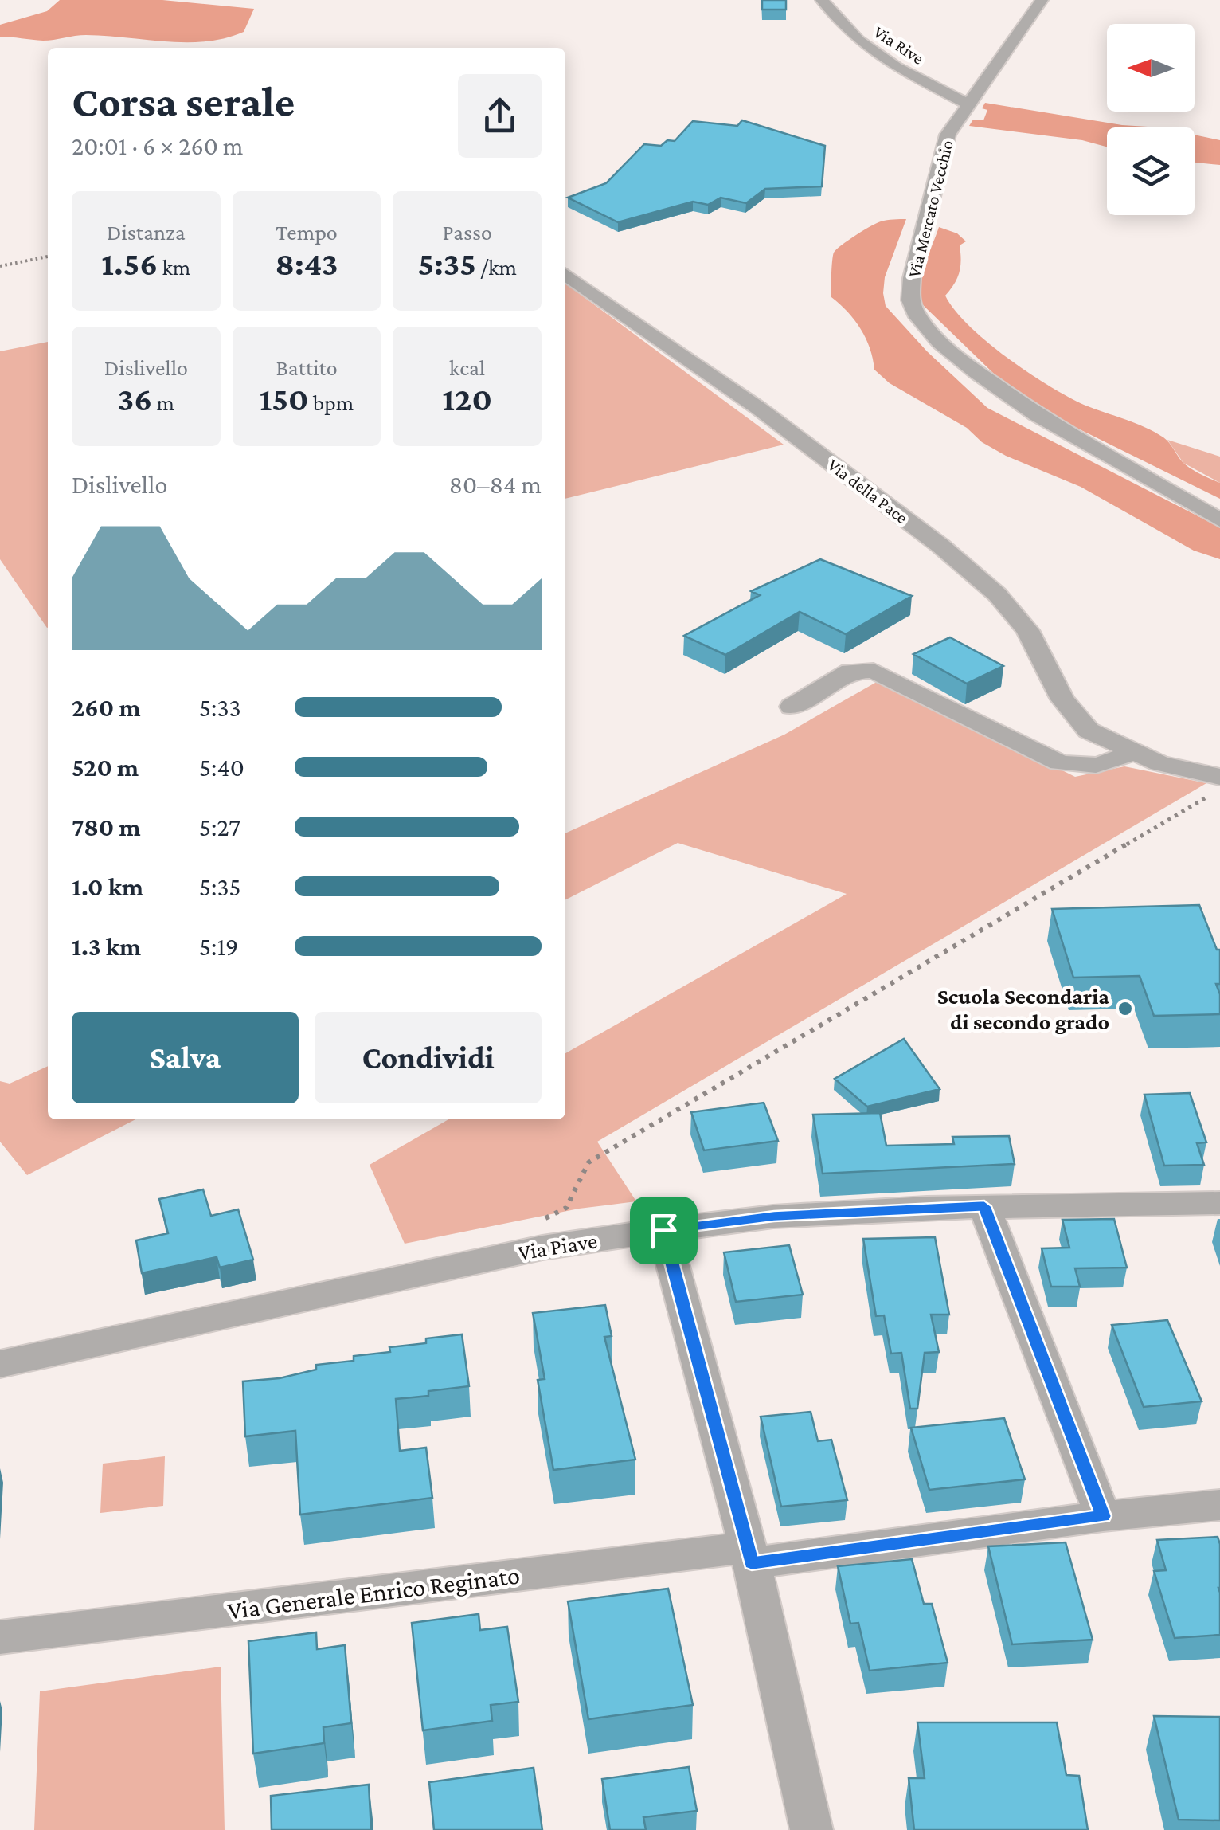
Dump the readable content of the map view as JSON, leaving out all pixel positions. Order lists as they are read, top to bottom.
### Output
{
  "streets": {
    "street": [
      "Via Rive",
      "Via Mercato Vecchio",
      "Via della Pace",
      "Via Piave",
      "Via Generale Enrico Reginato"
    ]
  },
  "crossings": [
    ["Via Rive", "Via Mercato Vecchio"]
  ],
  "places": ["Scuola Secondaria di secondo grado"],
  "north": "left",
  "page": {
    "heading": ["Corsa serale", "20:01 · 6 × 260 m"],
    "stats": [
      ["Distanza", "1.56 km"],
      ["Tempo", "8:43"],
      ["Passo", "5:35 /km"],
      ["Dislivello", "36 m"],
      ["Battito", "150 bpm"],
      ["kcal", "120"]
    ],
    "chart": ["Dislivello", "80–84 m"],
    "list": [
      {
        "name": "260 m",
        "note": "5:33"
      },
      {
        "name": "520 m",
        "note": "5:40"
      },
      {
        "name": "780 m",
        "note": "5:27"
      },
      {
        "name": "1.0 km",
        "note": "5:35"
      },
      {
        "name": "1.3 km",
        "note": "5:19"
      }
    ],
    "buttons": ["Salva", "Condividi"]
  }
}
